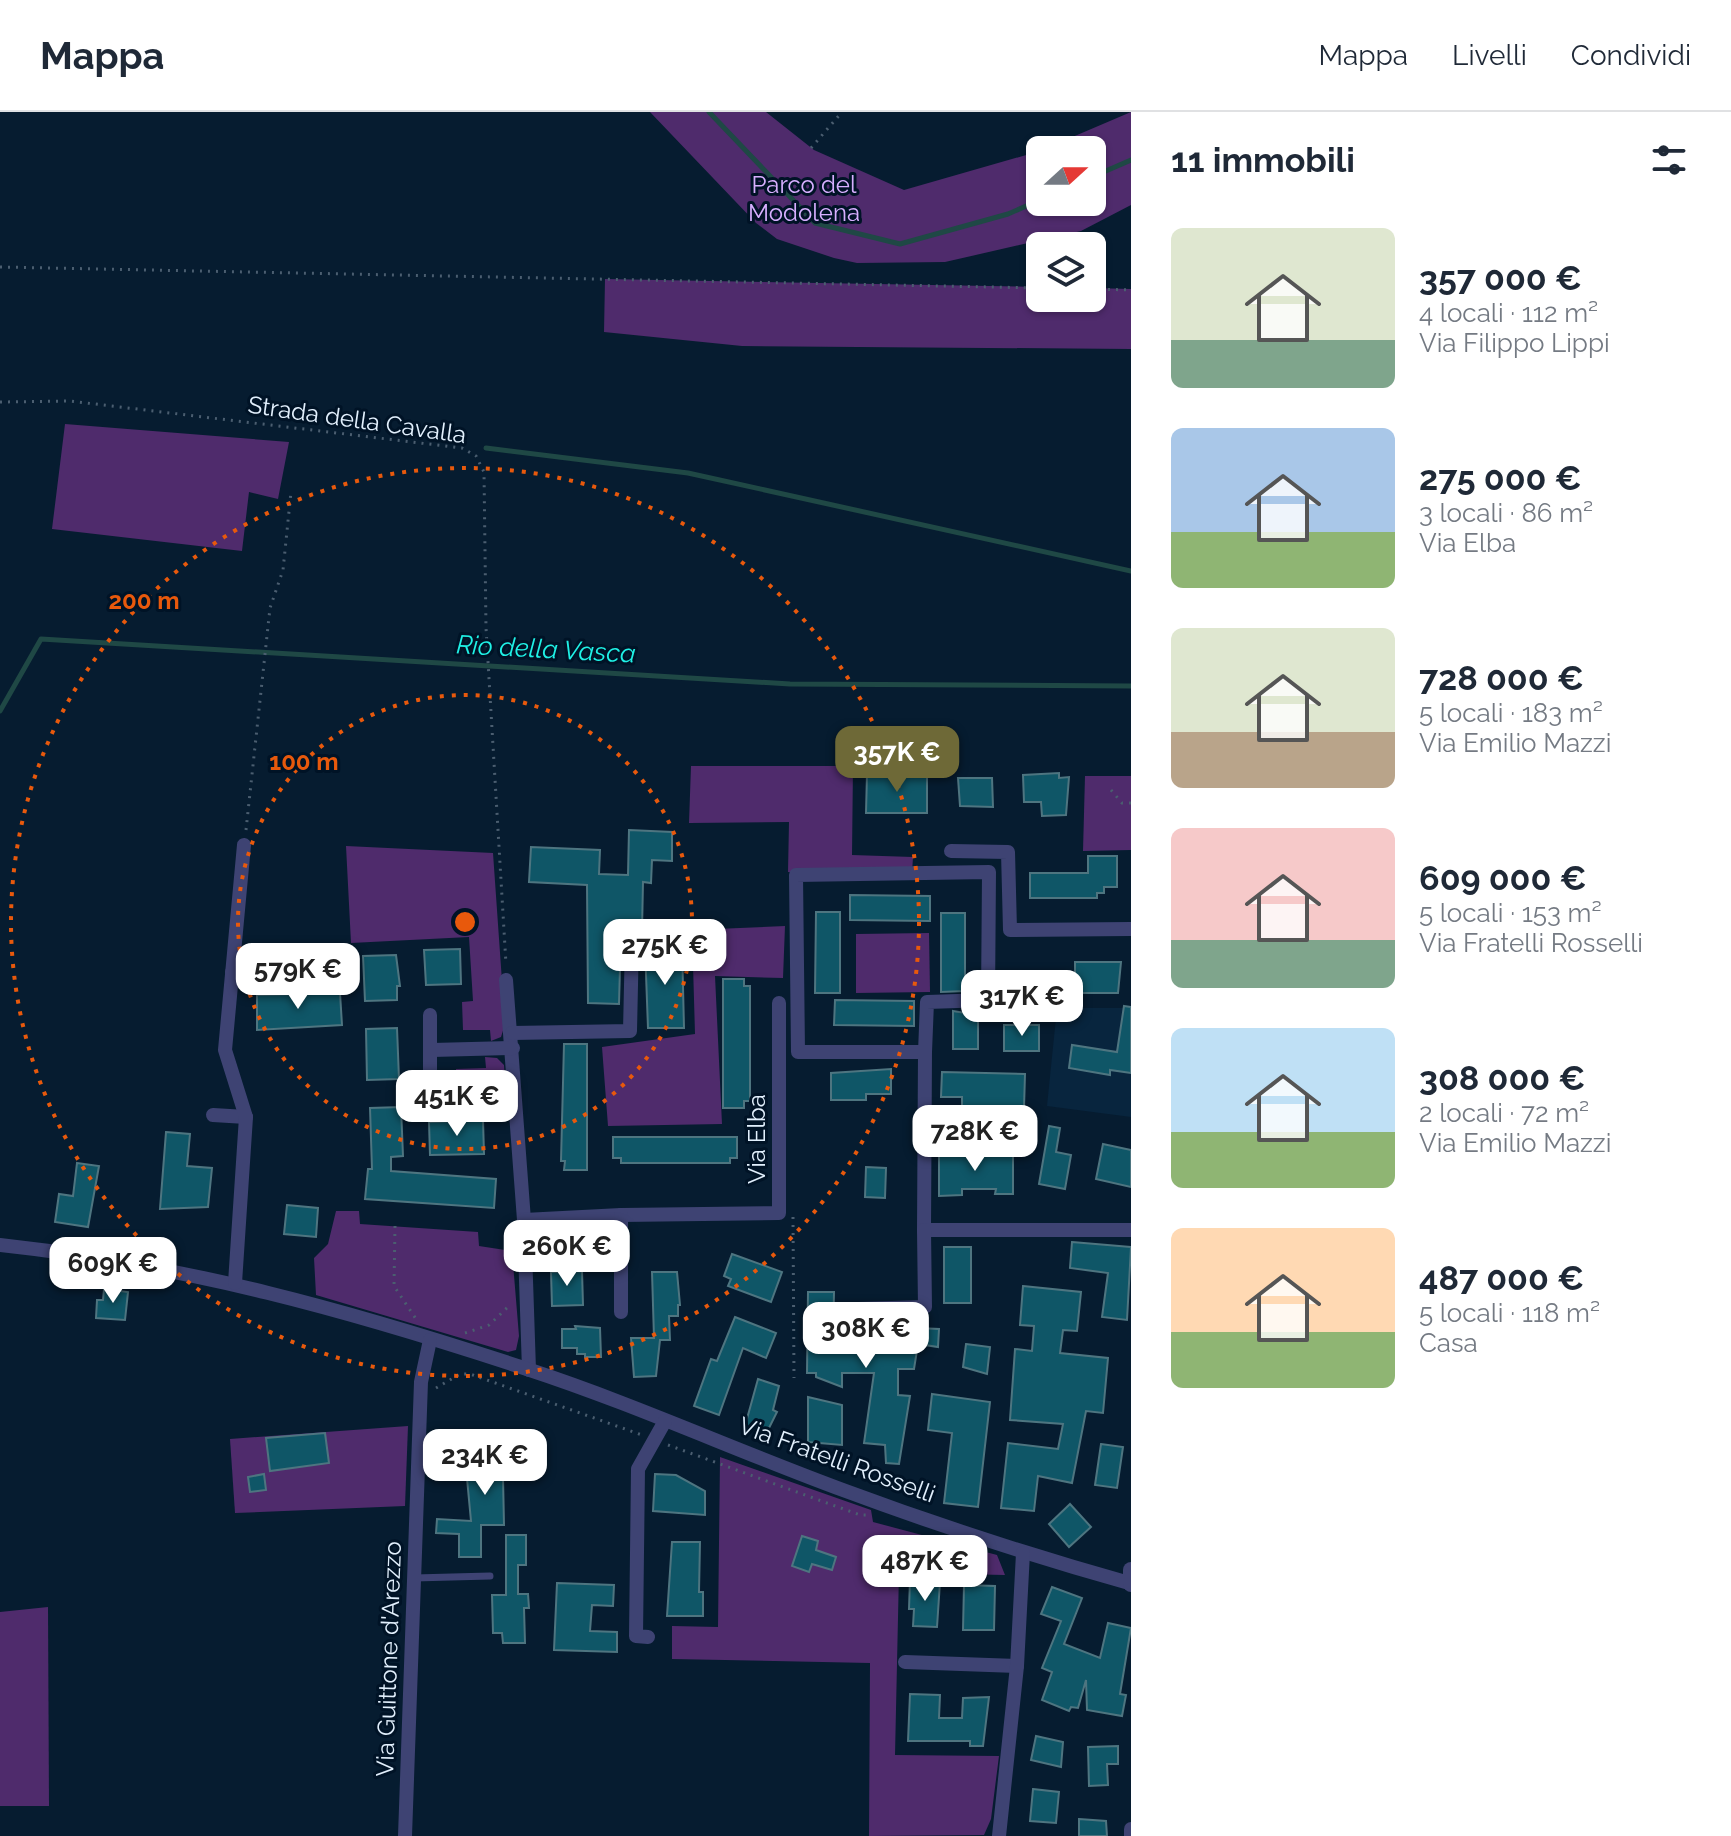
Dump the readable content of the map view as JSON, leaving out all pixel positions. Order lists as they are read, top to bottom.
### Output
{
  "streets": {
    "street": ["Via Elba", "Via Fratelli Rosselli", "Via Guittone d'Arezzo"],
    "path": ["Strada della Cavalla"]
  },
  "crossings": [
    ["Via Fratelli Rosselli", "Via Guittone d'Arezzo"]
  ],
  "water": ["Rio della Vasca"],
  "parks": ["Parco del Modolena"],
  "north": "right",
  "page": {
    "header": "Mappa",
    "nav": ["Mappa", "Livelli", "Condividi"],
    "heading": "11 immobili",
    "list": [
      {
        "name": "357 000 €",
        "note": "4 locali · 112 m² · Via Filippo Lippi"
      },
      {
        "name": "275 000 €",
        "note": "3 locali · 86 m² · Via Elba"
      },
      {
        "name": "728 000 €",
        "note": "5 locali · 183 m² · Via Emilio Mazzi"
      },
      {
        "name": "609 000 €",
        "note": "5 locali · 153 m² · Via Fratelli Rosselli"
      },
      {
        "name": "308 000 €",
        "note": "2 locali · 72 m² · Via Emilio Mazzi"
      },
      {
        "name": "487 000 €",
        "note": "5 locali · 118 m² · Casa"
      }
    ],
    "price": [
      "357K €",
      "275K €",
      "579K €",
      "317K €",
      "451K €",
      "728K €",
      "260K €",
      "609K €",
      "308K €",
      "234K €",
      "487K €"
    ]
  },
  "rings": ["200 m", "100 m"]
}
